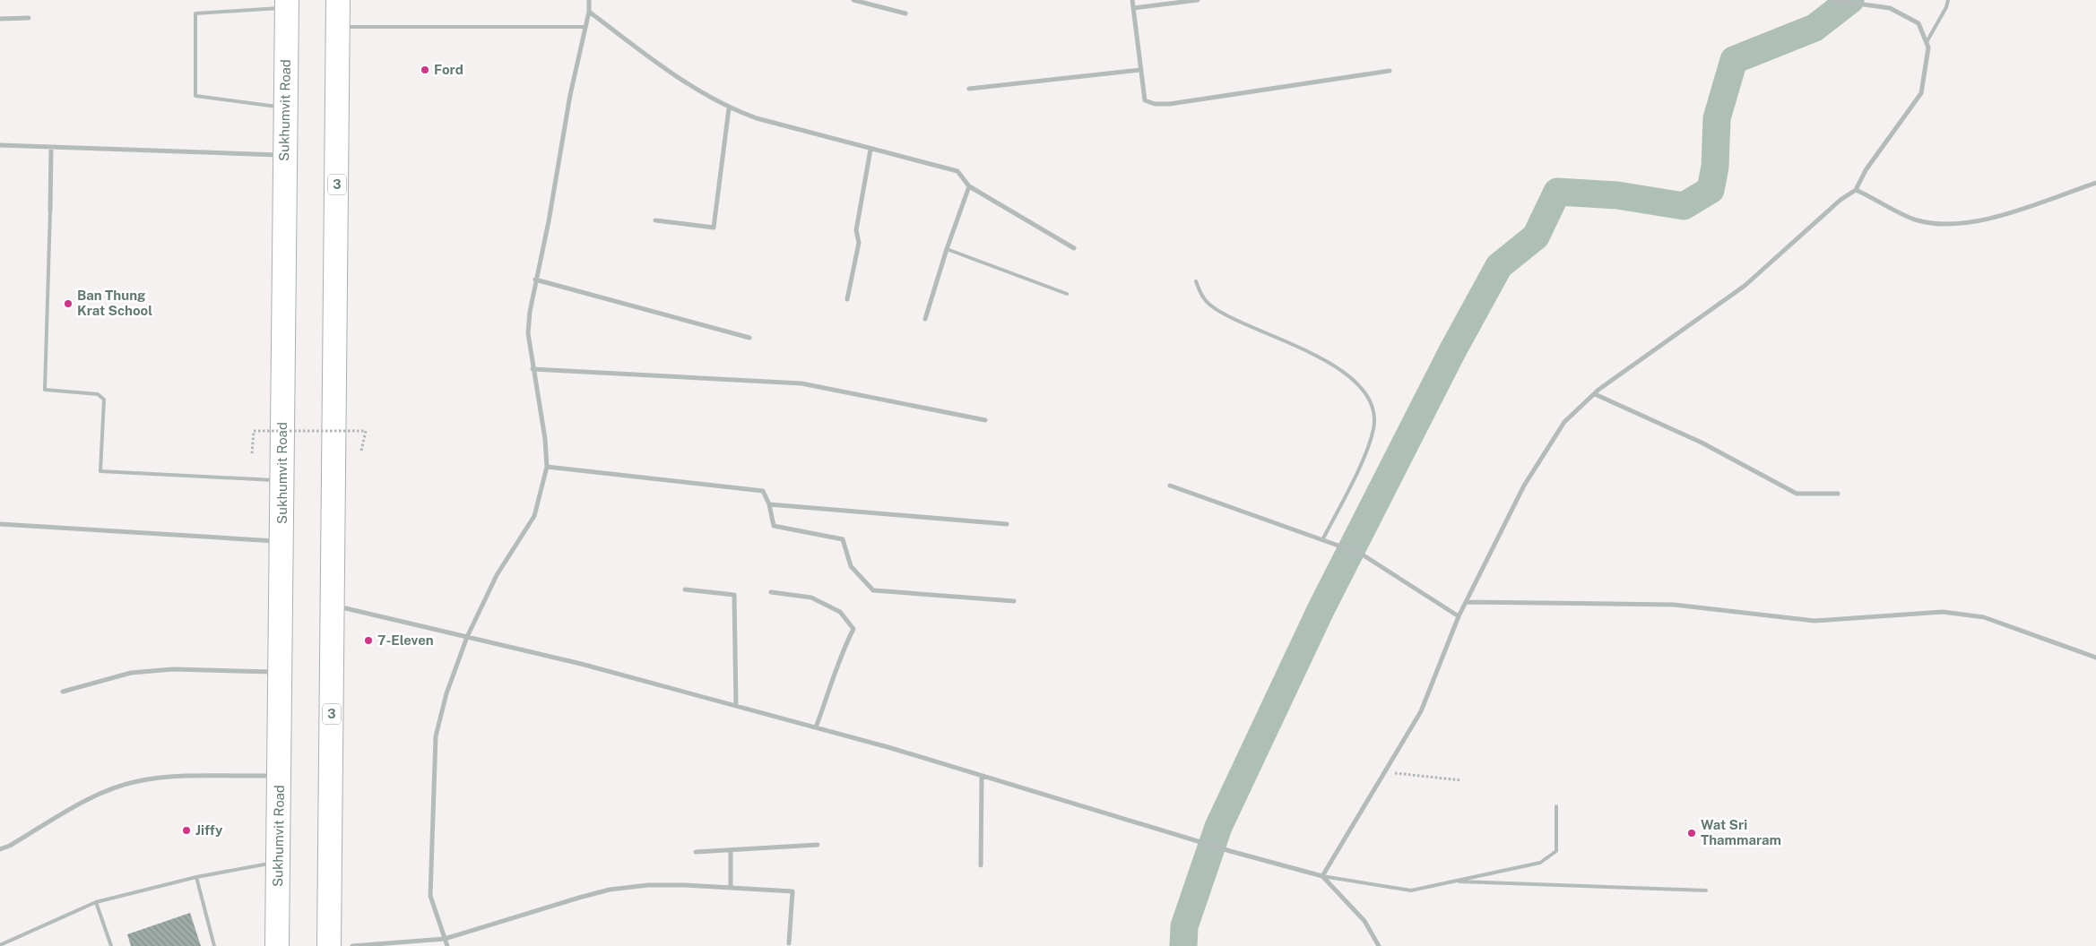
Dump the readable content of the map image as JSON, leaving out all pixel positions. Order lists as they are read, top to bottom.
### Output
{
  "streets": {
    "highway": ["Sukhumvit Road", "3"]
  },
  "places": [
    "Ford",
    "Ban Thung Krat School",
    "7-Eleven",
    "Jiffy",
    "Wat Sri Thammaram"
  ]
}
